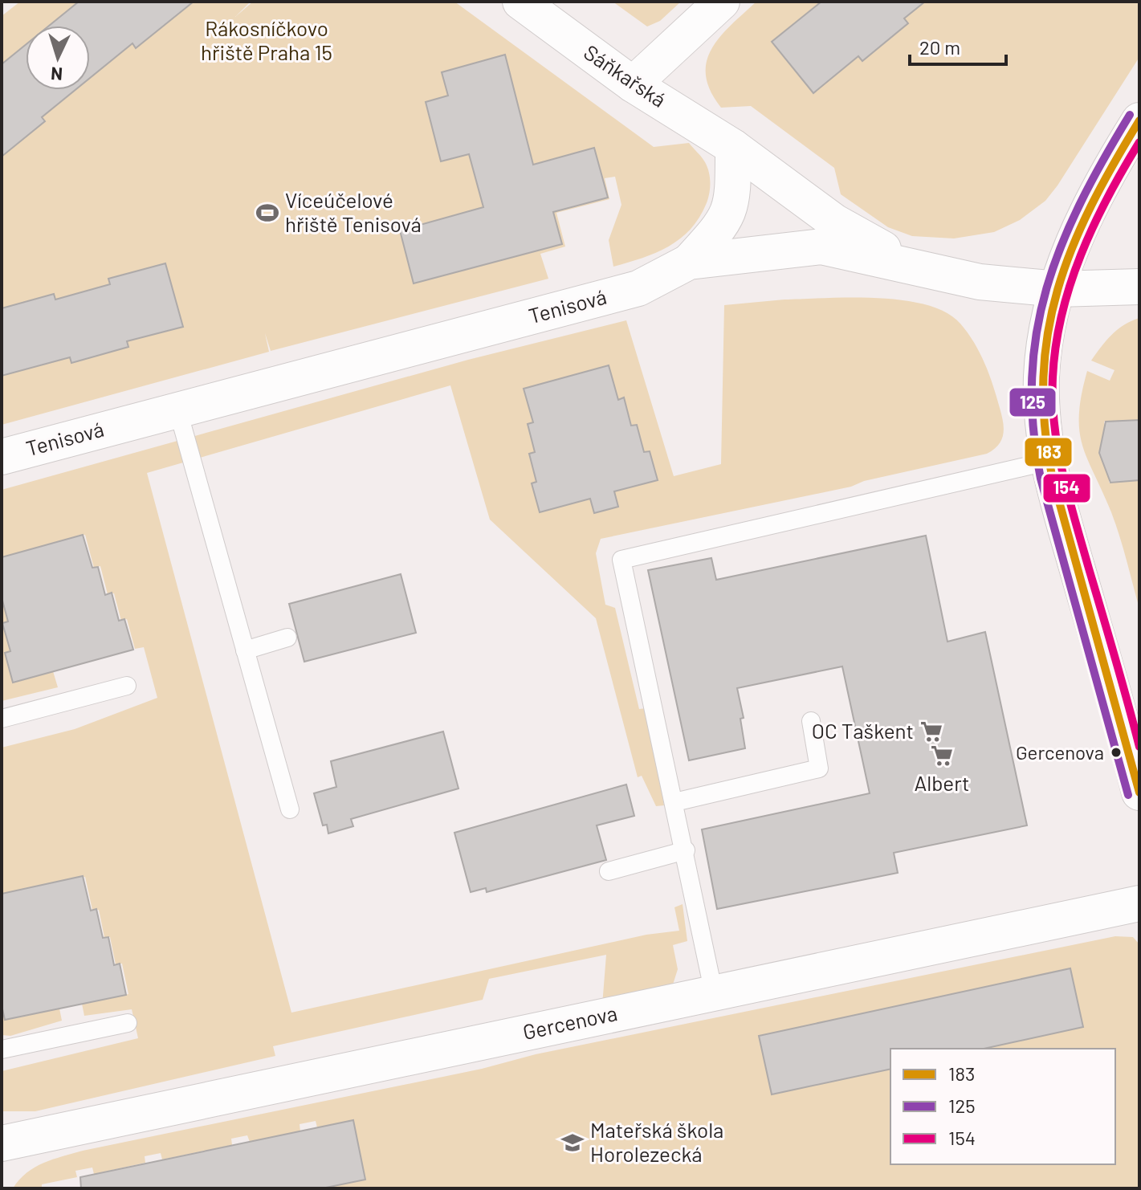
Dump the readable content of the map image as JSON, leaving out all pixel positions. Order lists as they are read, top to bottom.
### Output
{
  "streets": {
    "street": ["Sáňkařská", "Tenisová", "Gercenova"]
  },
  "crossings": [
    ["Sáňkařská", "Tenisová"]
  ],
  "parks": ["Rákosníčkovo hřiště Praha 15"],
  "places": {
    "sports": ["Víceúčelové hřiště Tenisová"],
    "supermarket": ["OC Taškent", "Albert"],
    "other": ["Gercenova"],
    "school or university": ["Mateřská škola Horolezecká"]
  },
  "lines": ["transit line 125", "transit line 183", "transit line 154"],
  "legend": ["183", "125", "154"],
  "scale_bar": "20 m",
  "north": "bottom"
}
